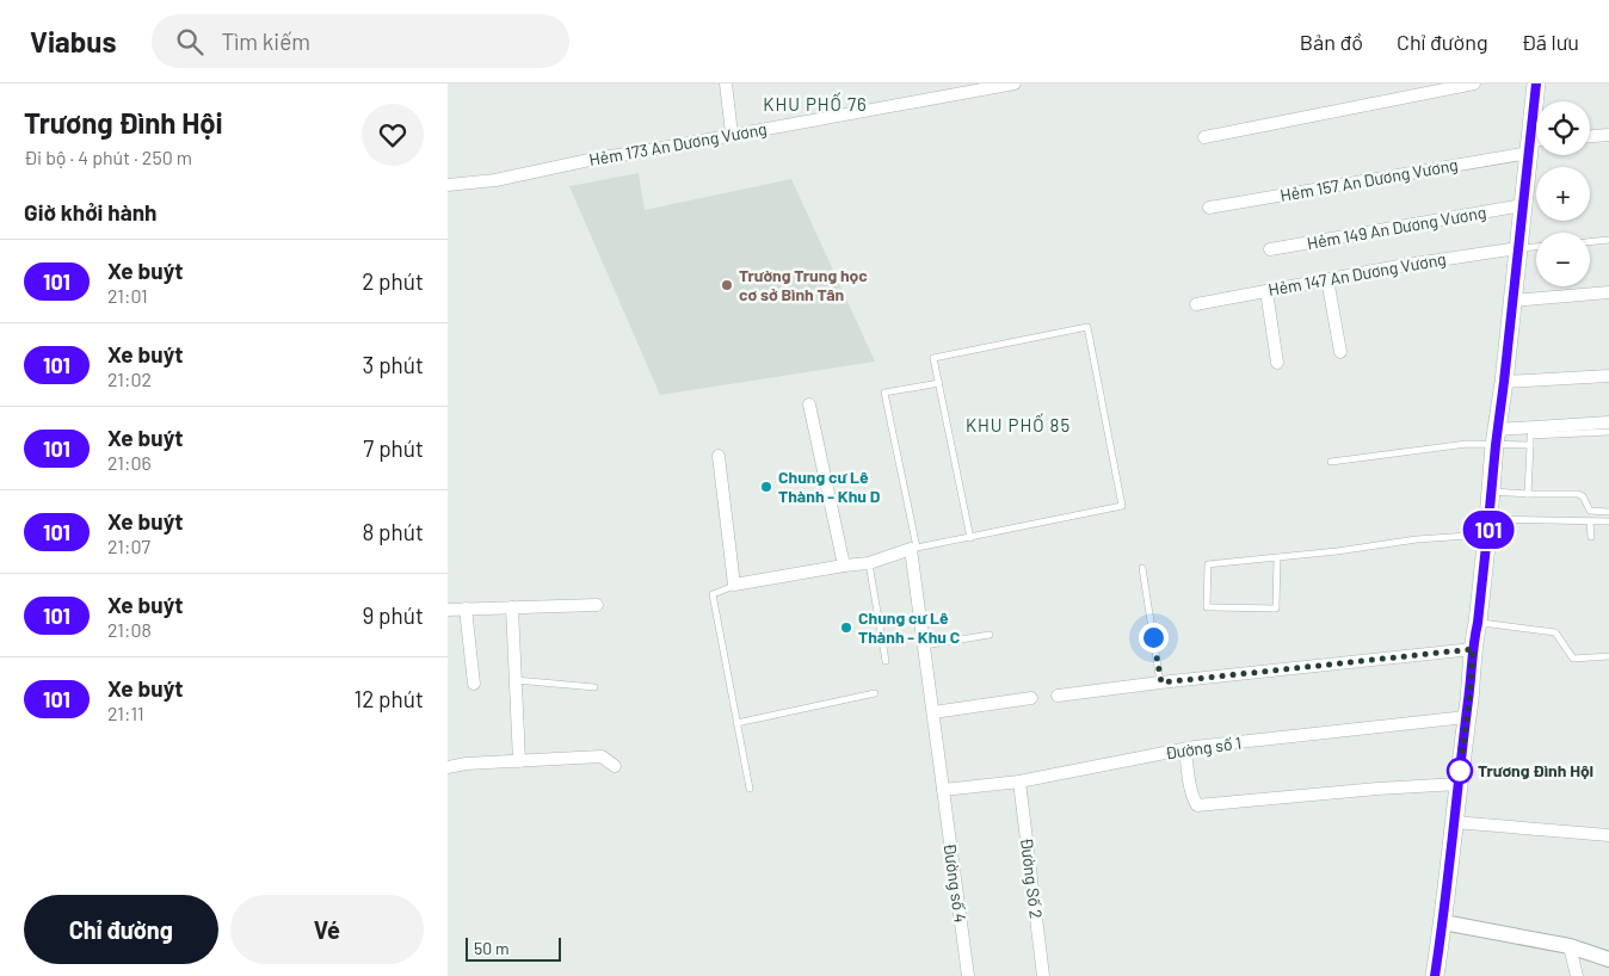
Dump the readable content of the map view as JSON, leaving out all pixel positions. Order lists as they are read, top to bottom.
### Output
{
  "streets": {
    "street": [
      "Hẻm 173 An Dương Vương",
      "Hẻm 157 An Dương Vương",
      "Hẻm 149 An Dương Vương",
      "Hẻm 147 An Dương Vương",
      "Đường số 1",
      "Đường Số 2",
      "Đường số 4"
    ]
  },
  "crossings": [
    ["Đường số 1", "Đường Số 2"],
    ["Đường số 1", "Đường số 4"]
  ],
  "districts": ["KHU PHỐ 76", "KHU PHỐ 85"],
  "places": [
    "Trường Trung học cơ sở Bình Tân",
    "Chung cư Lê Thành - Khu D",
    "Chung cư Lê Thành - Khu C",
    "Trương Đình Hội"
  ],
  "lines": ["bus line 101"],
  "scale_bar": "50 m",
  "page": {
    "header": "Viabus",
    "search": "Tìm kiếm",
    "nav": ["Bản đồ", "Chỉ đường", "Đã lưu"],
    "heading": [
      ["Trương Đình Hội", "Đi bộ · 4 phút · 250 m"],
      "Giờ khởi hành"
    ],
    "on_map": "101",
    "map_buttons": ["+", "−"],
    "list": [
      {
        "mark": "101",
        "name": "Xe buýt",
        "note": "21:01",
        "value": "2 phút"
      },
      {
        "mark": "101",
        "name": "Xe buýt",
        "note": "21:02",
        "value": "3 phút"
      },
      {
        "mark": "101",
        "name": "Xe buýt",
        "note": "21:06",
        "value": "7 phút"
      },
      {
        "mark": "101",
        "name": "Xe buýt",
        "note": "21:07",
        "value": "8 phút"
      },
      {
        "mark": "101",
        "name": "Xe buýt",
        "note": "21:08",
        "value": "9 phút"
      },
      {
        "mark": "101",
        "name": "Xe buýt",
        "note": "21:11",
        "value": "12 phút"
      }
    ],
    "buttons": ["Chỉ đường", "Vé"],
    "scale": "50 m"
  }
}
